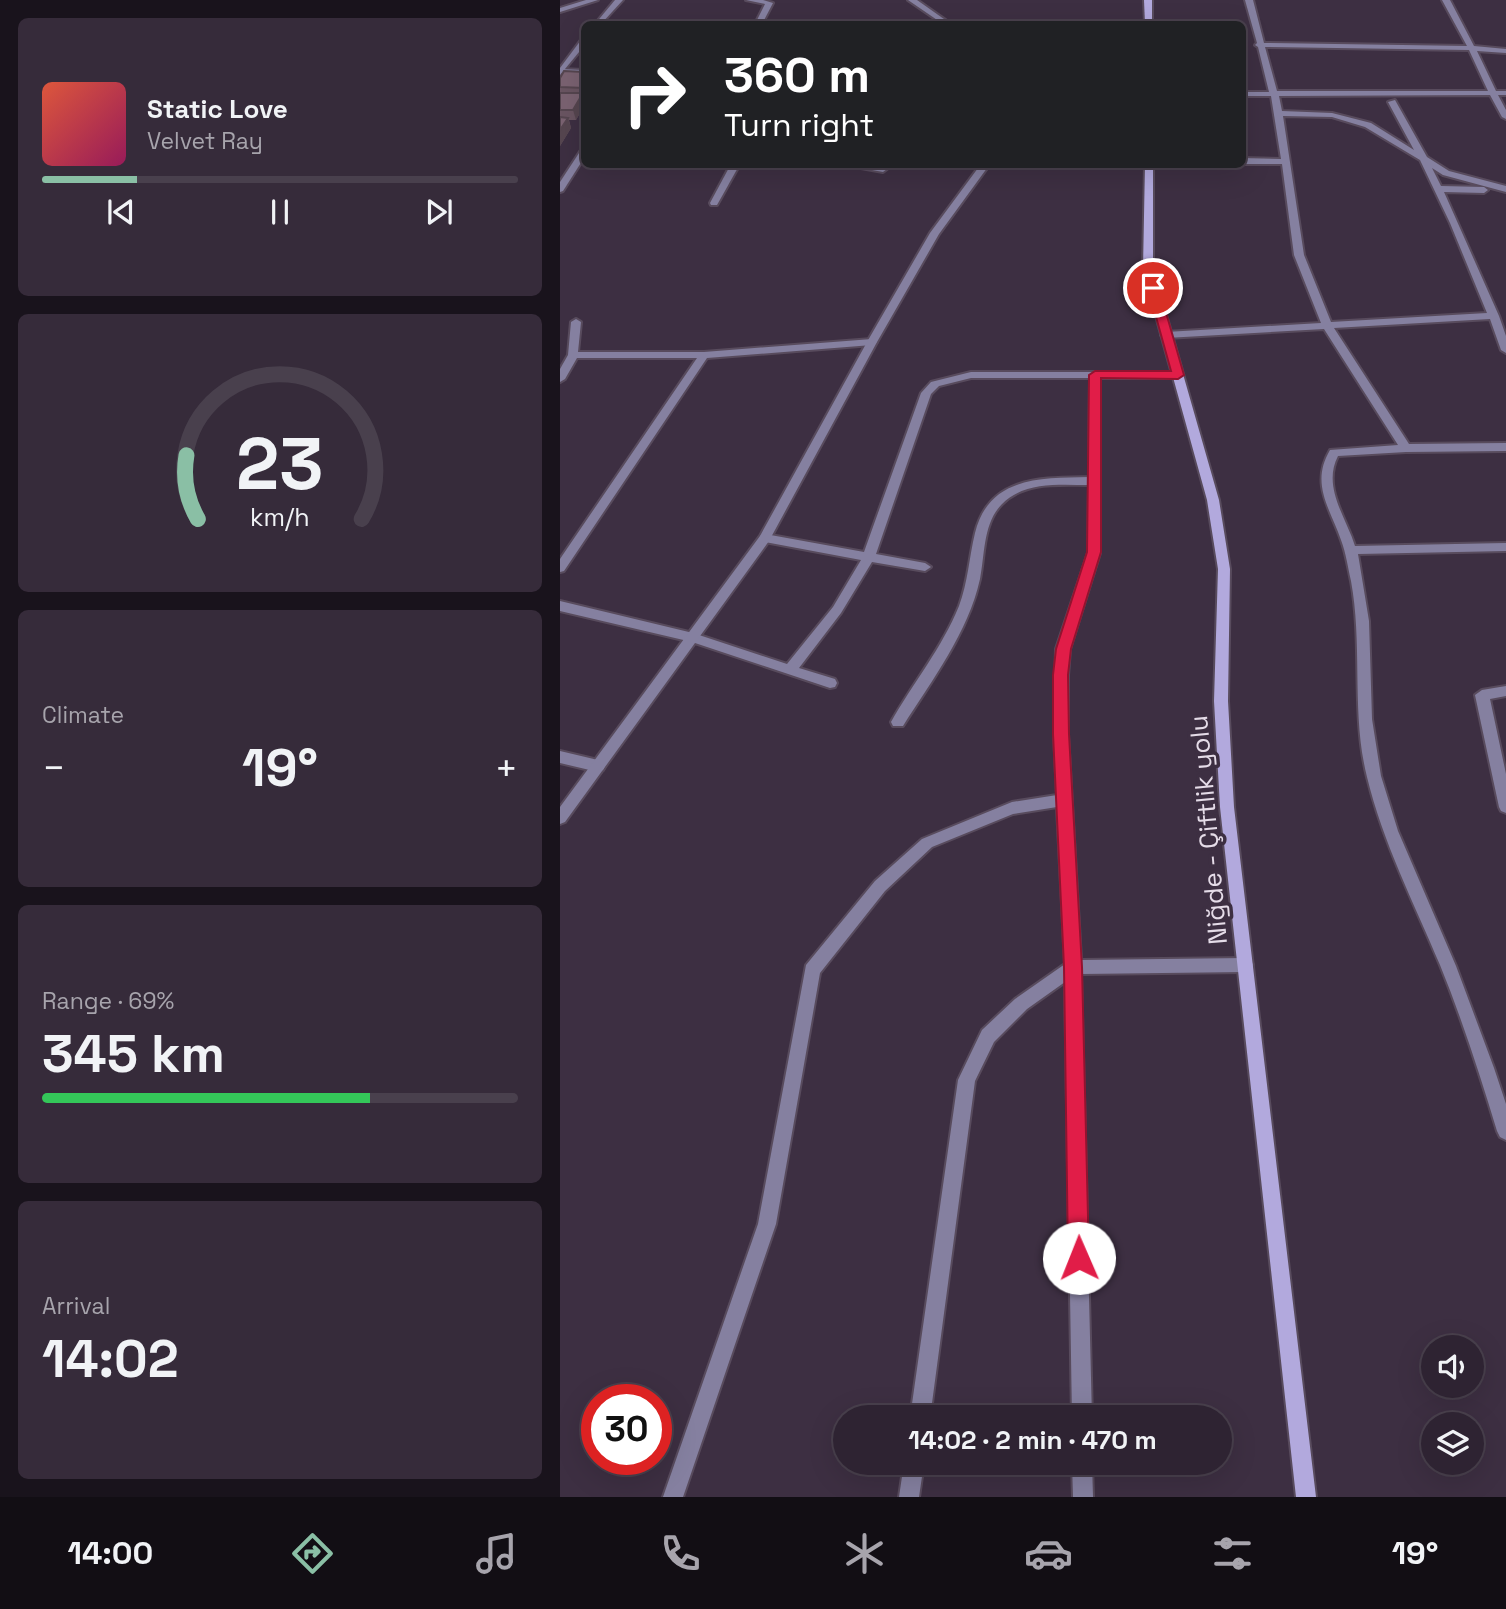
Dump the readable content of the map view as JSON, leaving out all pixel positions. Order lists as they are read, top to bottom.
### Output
{
  "streets": {
    "main road": ["Niğde - Çiftlik yolu"]
  },
  "page": {
    "turn": ["360 m", "Turn right"],
    "song": ["Static Love", "Velvet Ray"],
    "tile": [
      "Climate",
      ["Range · 69%", "345 km"],
      ["Arrival", "14:02"]
    ],
    "heat": ["−", "19°", "+"],
    "limit": "30",
    "trip": "14:02 · 2 min · 470 m",
    "tabs": ["14:00", "19°"],
    "gauge": ["23", "km/h"]
  }
}
